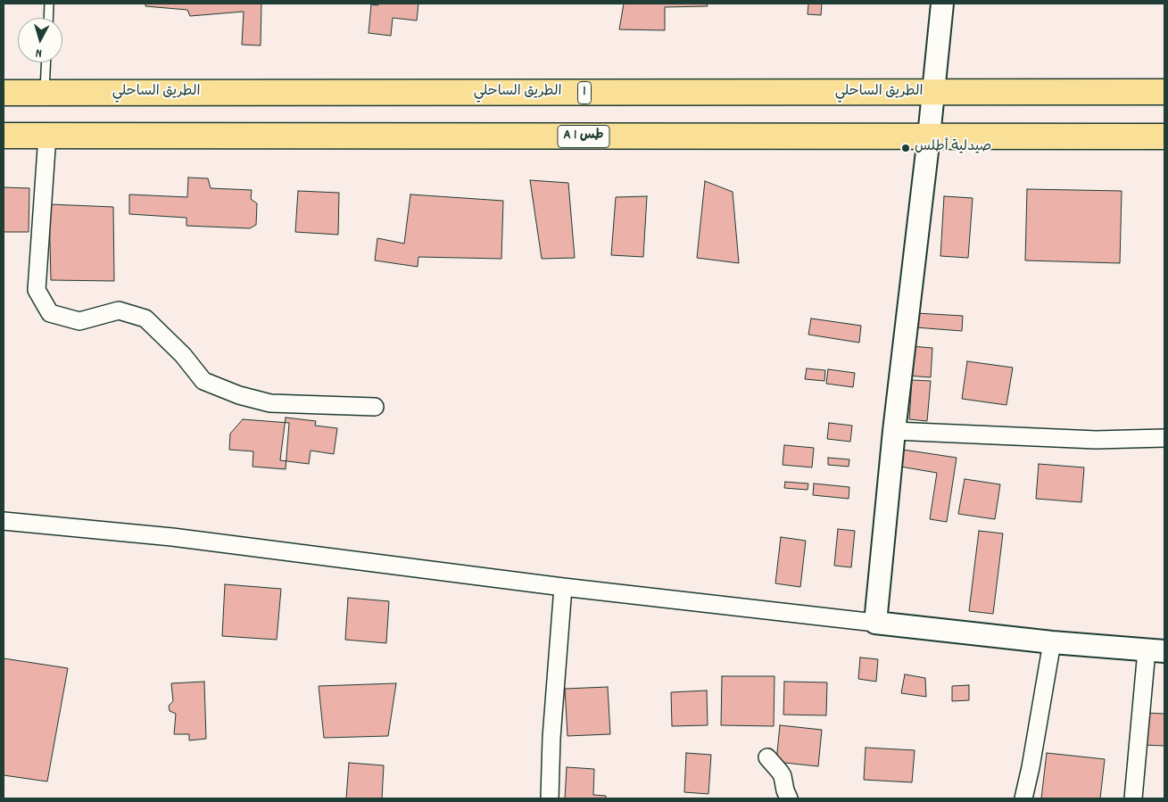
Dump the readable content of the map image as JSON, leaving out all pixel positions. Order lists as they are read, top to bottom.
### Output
{
  "streets": {
    "highway": ["الطريق الساحلي", "1", "A 1 طس"]
  },
  "places": ["صيدلية أطلس"],
  "north": "bottom"
}
